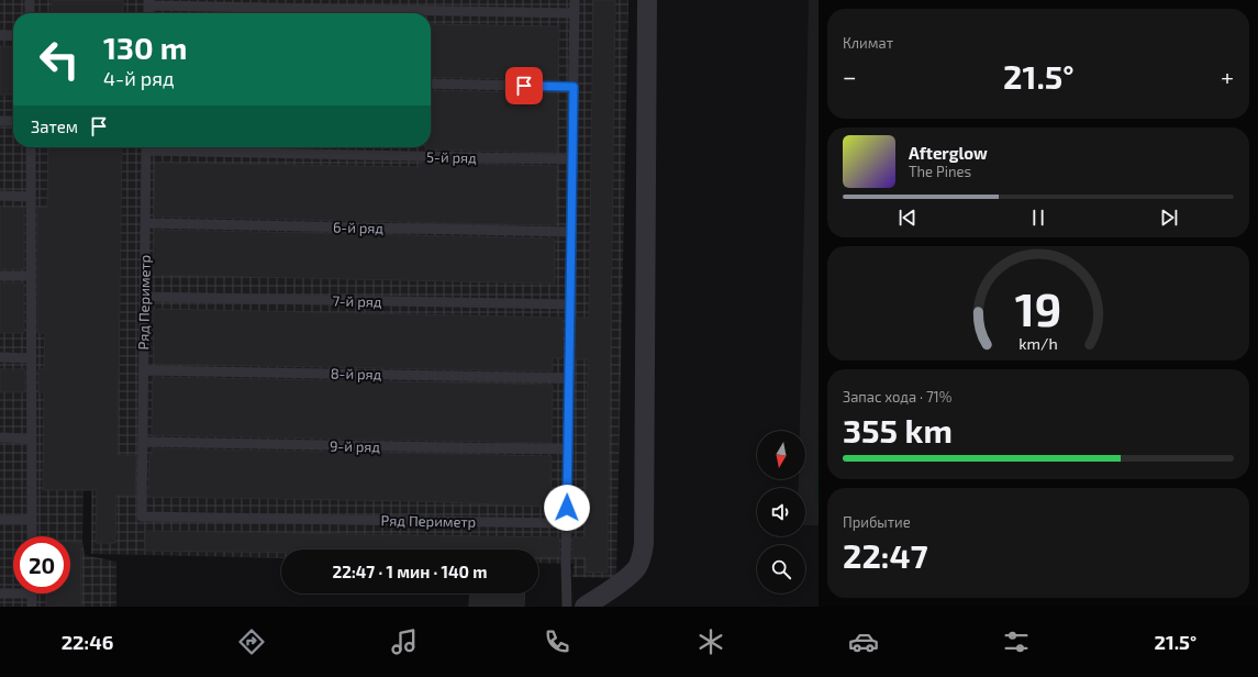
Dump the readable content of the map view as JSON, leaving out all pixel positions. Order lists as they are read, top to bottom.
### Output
{
  "streets": {
    "lane": [
      "5-й ряд",
      "6-й ряд",
      "7-й ряд",
      "Ряд Периметр",
      "8-й ряд",
      "9-й ряд"
    ]
  },
  "crossings": [
    ["6-й ряд", "Ряд Периметр"],
    ["7-й ряд", "Ряд Периметр"],
    ["Ряд Периметр", "8-й ряд"],
    ["Ряд Периметр", "9-й ряд"]
  ],
  "north": "bottom",
  "page": {
    "tile": [
      "Климат",
      ["Запас хода · 71%", "355 km"],
      ["Прибытие", "22:47"]
    ],
    "turn": ["130 m", "4-й ряд"],
    "heat": ["−", "21.5°", "+"],
    "then": "Затем",
    "song": ["Afterglow", "The Pines"],
    "limit": "20",
    "trip": "22:47 · 1 мин · 140 m",
    "tabs": ["22:46", "21.5°"],
    "gauge": ["19", "km/h"]
  }
}
